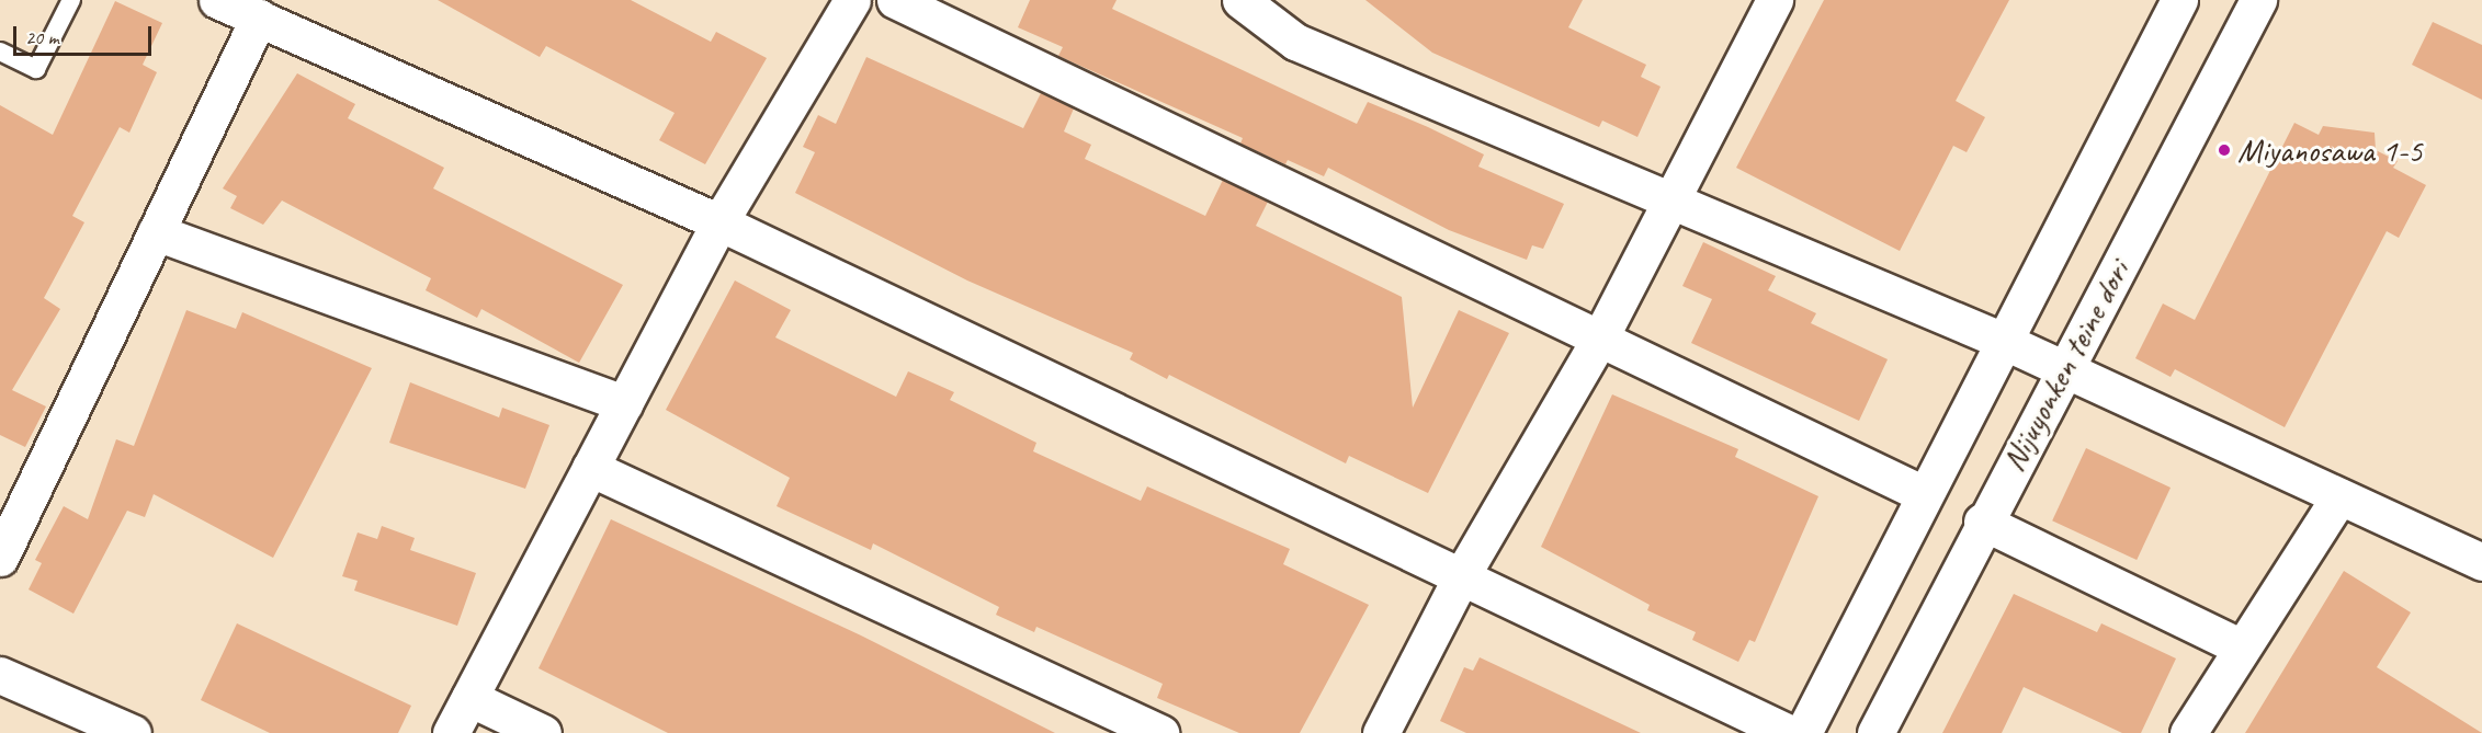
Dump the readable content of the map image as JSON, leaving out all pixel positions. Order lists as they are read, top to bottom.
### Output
{
  "streets": {
    "street": ["Nijuyonken teine dori"]
  },
  "places": ["Miyanosawa 1-5"],
  "scale_bar": "20 m"
}
